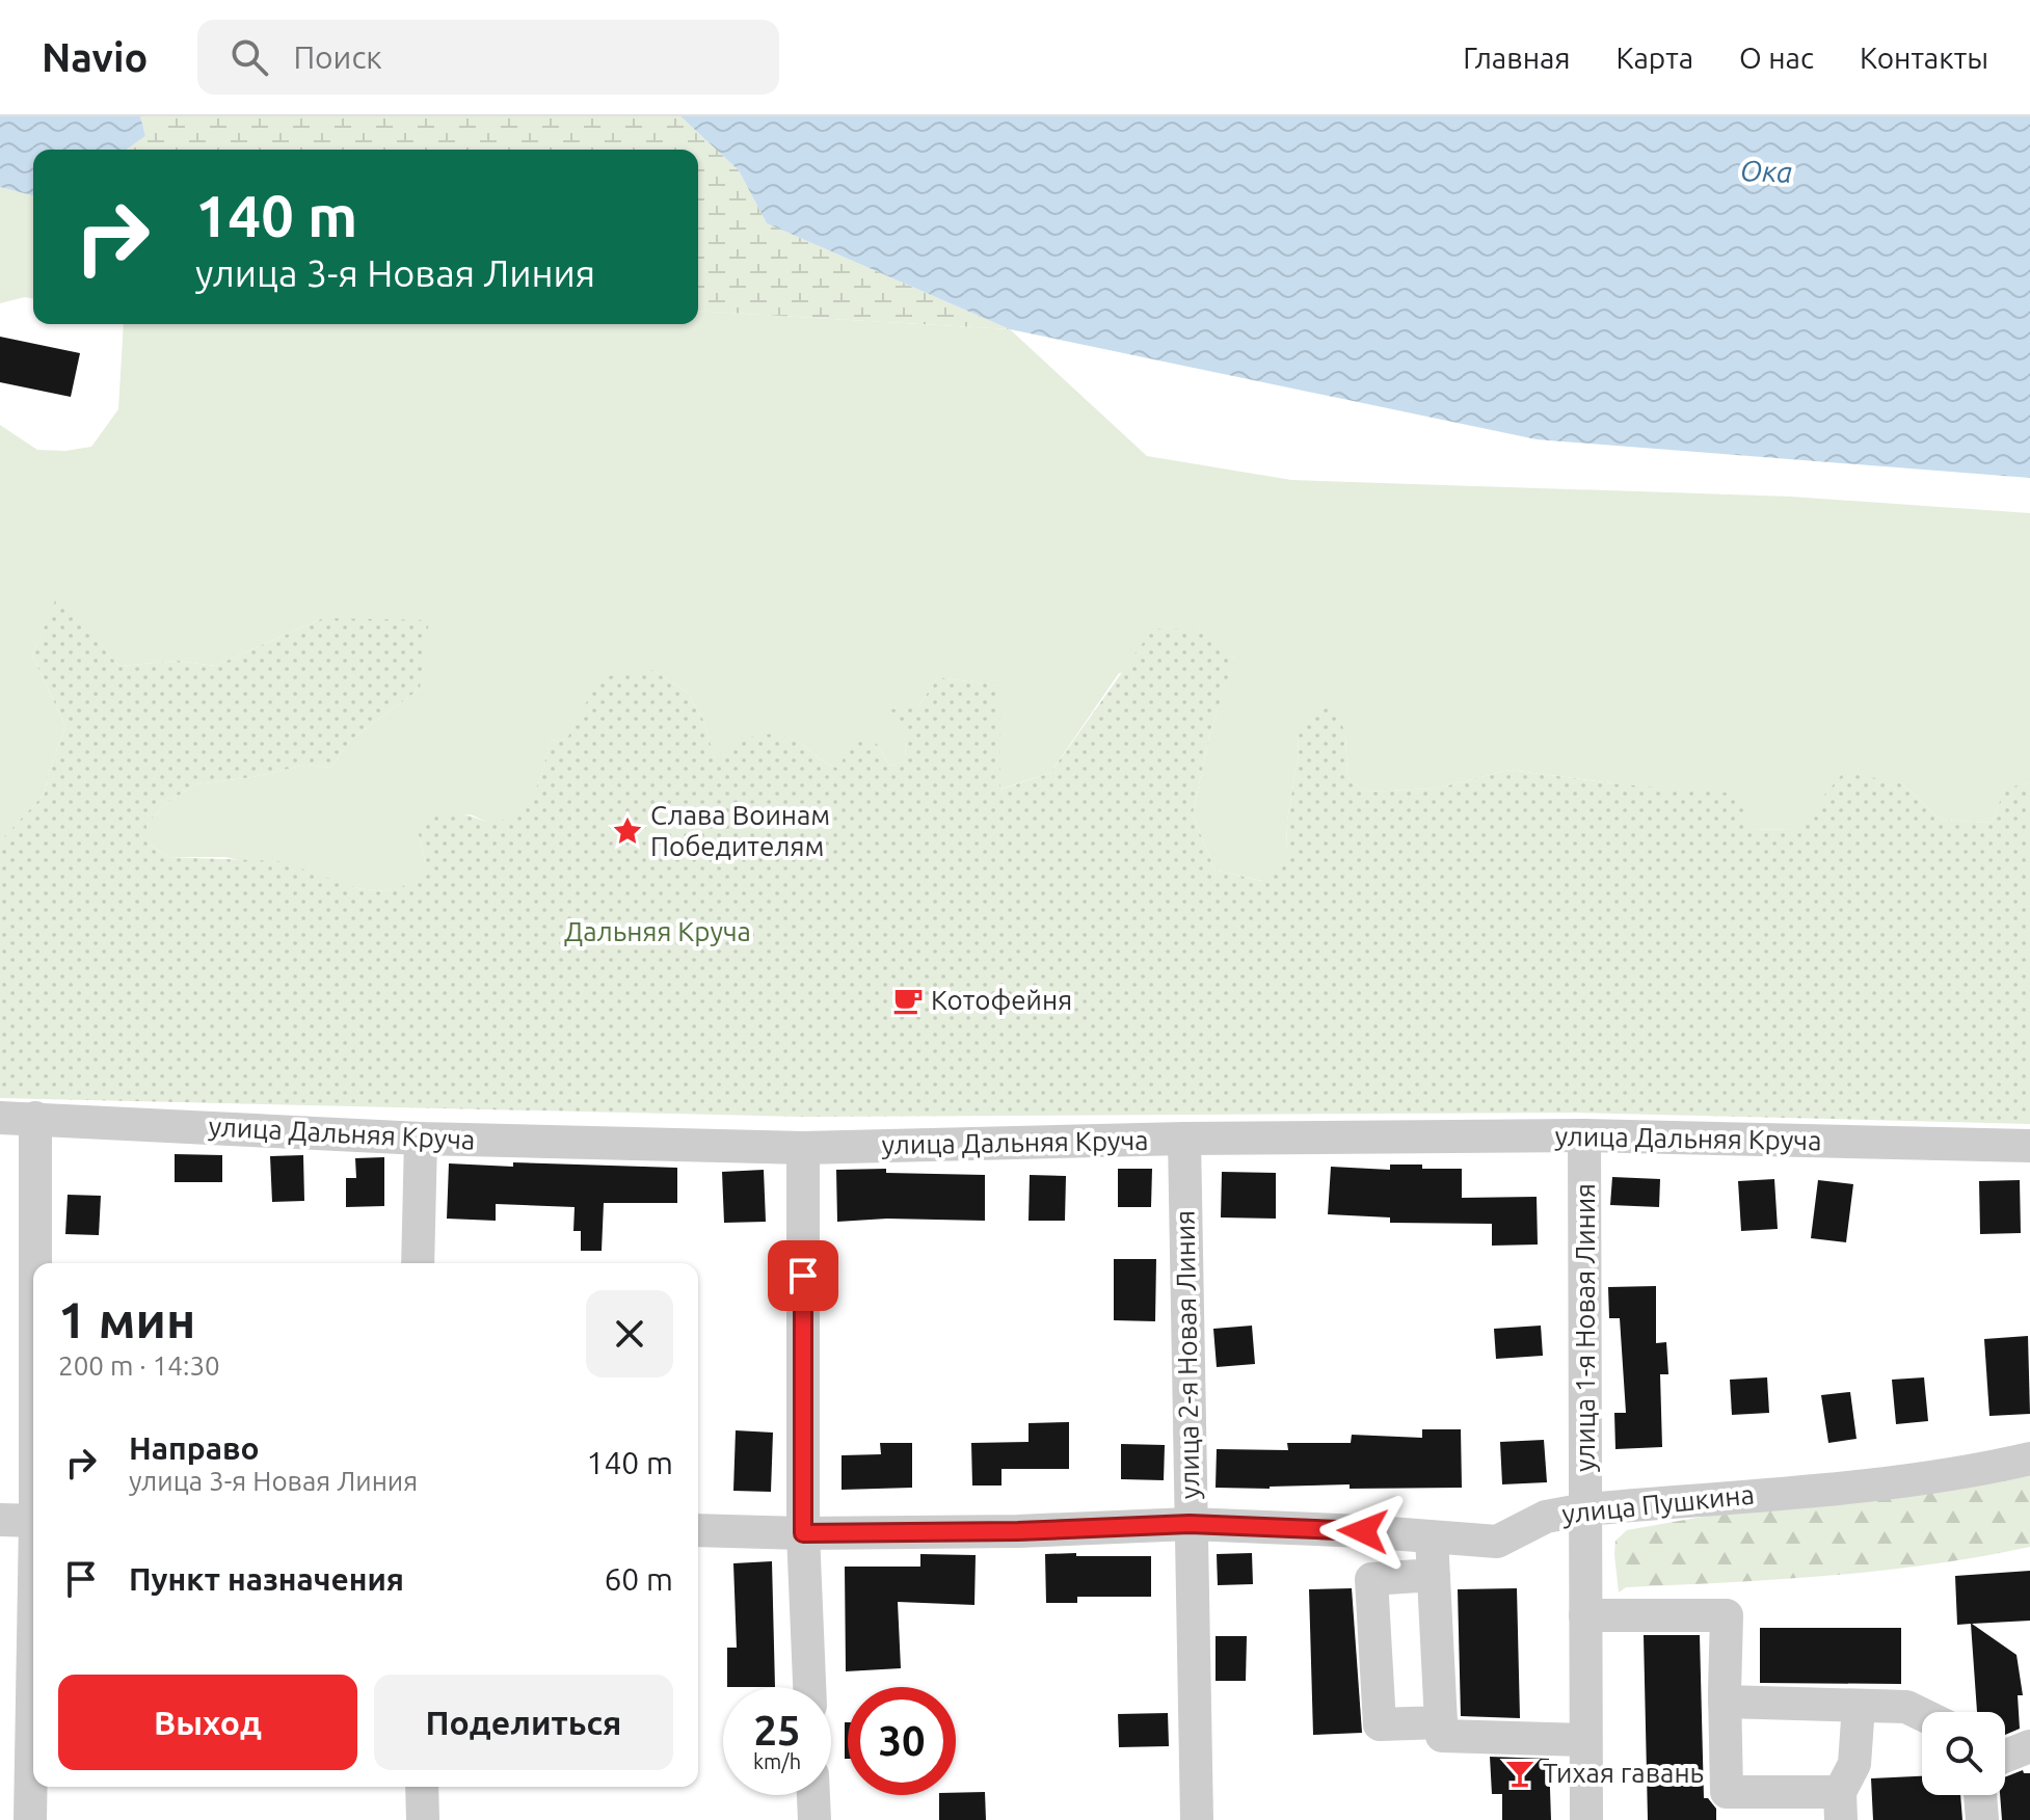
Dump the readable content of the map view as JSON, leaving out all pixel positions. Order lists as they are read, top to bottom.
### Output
{
  "streets": {
    "street": [
      "улица Дальняя Круча",
      "улица 1-я Новая Линия",
      "улица 2-я Новая Линия",
      "улица Пушкина"
    ]
  },
  "crossings": [
    ["улица Дальняя Круча", "улица 1-я Новая Линия"],
    ["улица Дальняя Круча", "улица 2-я Новая Линия"],
    ["улица 1-я Новая Линия", "улица Пушкина"],
    ["улица 2-я Новая Линия", "улица Пушкина"]
  ],
  "water": ["Ока"],
  "parks": ["Дальняя Круча"],
  "places": {
    "place": ["Слава Воинам Победителям"],
    "cafe": ["Котофейня"],
    "bar": ["Тихая гавань"]
  },
  "page": {
    "header": "Navio",
    "search": "Поиск",
    "nav": [
      "Главная",
      "Карта",
      "О нас",
      "Контакты"
    ],
    "turn": ["140 m", "улица 3-я Новая Линия"],
    "heading": ["1 мин", "200 m · 14:30"],
    "list": [
      {
        "name": "Направо",
        "note": "улица 3-я Новая Линия",
        "value": "140 m"
      },
      {
        "name": "Пункт назначения",
        "value": "60 m"
      }
    ],
    "buttons": ["Выход", "Поделиться"],
    "speed": "25 km/h",
    "limit": "30"
  }
}
